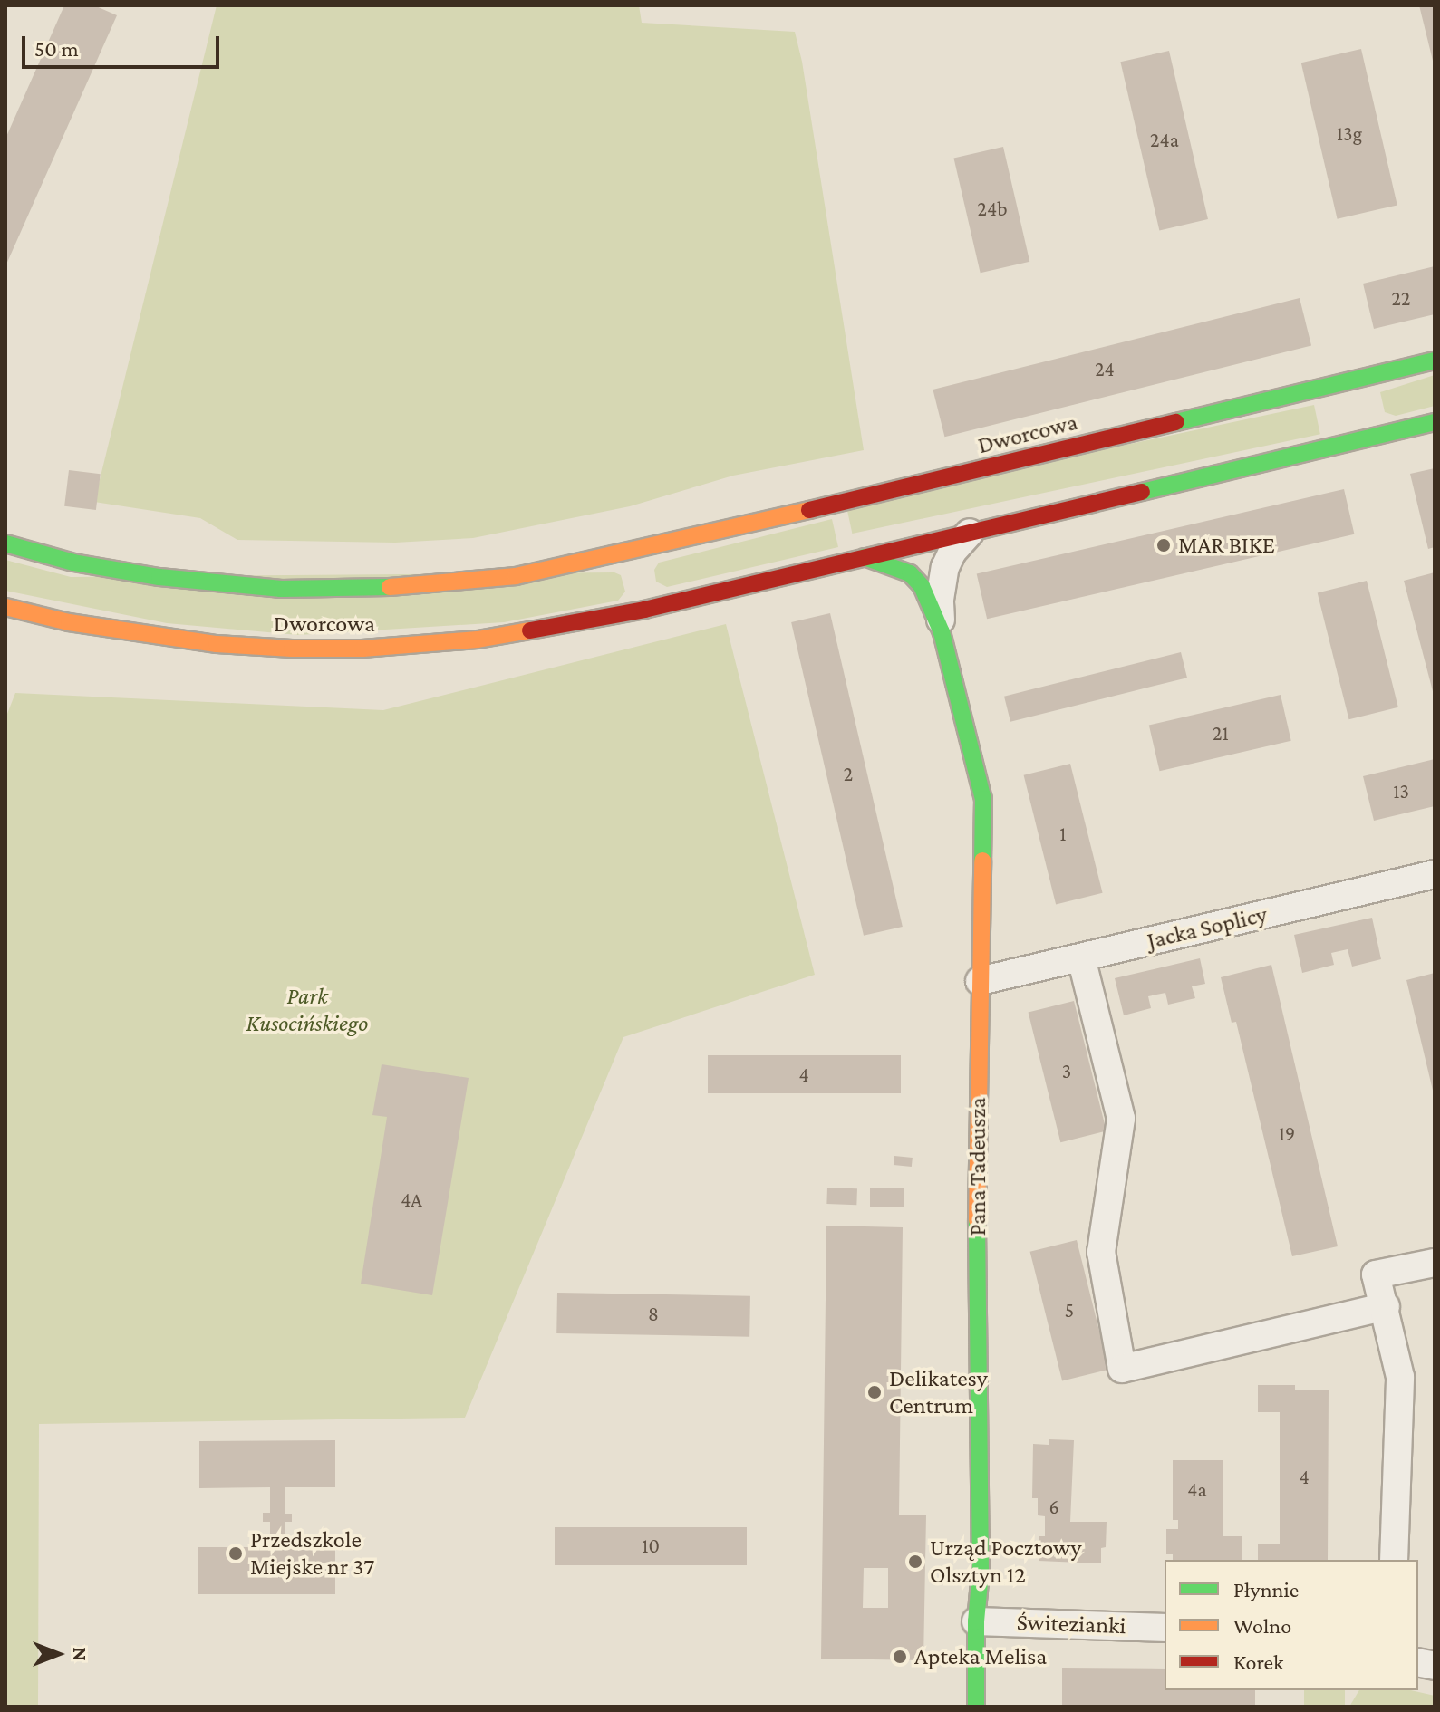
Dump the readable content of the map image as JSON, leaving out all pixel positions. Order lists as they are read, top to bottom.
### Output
{
  "streets": {
    "street": [
      "Dworcowa",
      "Jacka Soplicy",
      "Pana Tadeusza",
      "Świtezianki"
    ]
  },
  "crossings": [
    ["Dworcowa", "Pana Tadeusza"],
    ["Jacka Soplicy", "Pana Tadeusza"],
    ["Pana Tadeusza", "Świtezianki"]
  ],
  "parks": ["Park Kusocińskiego"],
  "places": [
    "MAR BIKE",
    "Delikatesy Centrum",
    "Przedszkole Miejske nr 37",
    "Urząd Pocztowy Olsztyn 12",
    "Apteka Melisa"
  ],
  "house_numbers": [
    "13g",
    "24a",
    "24b",
    "22",
    "24",
    "21",
    "2",
    "13",
    "1",
    "3",
    "4",
    "19",
    "4A",
    "5",
    "8",
    "4",
    "4a",
    "6",
    "10"
  ],
  "legend": ["Płynnie", "Wolno", "Korek"],
  "scale_bar": "50 m",
  "north": "right"
}
